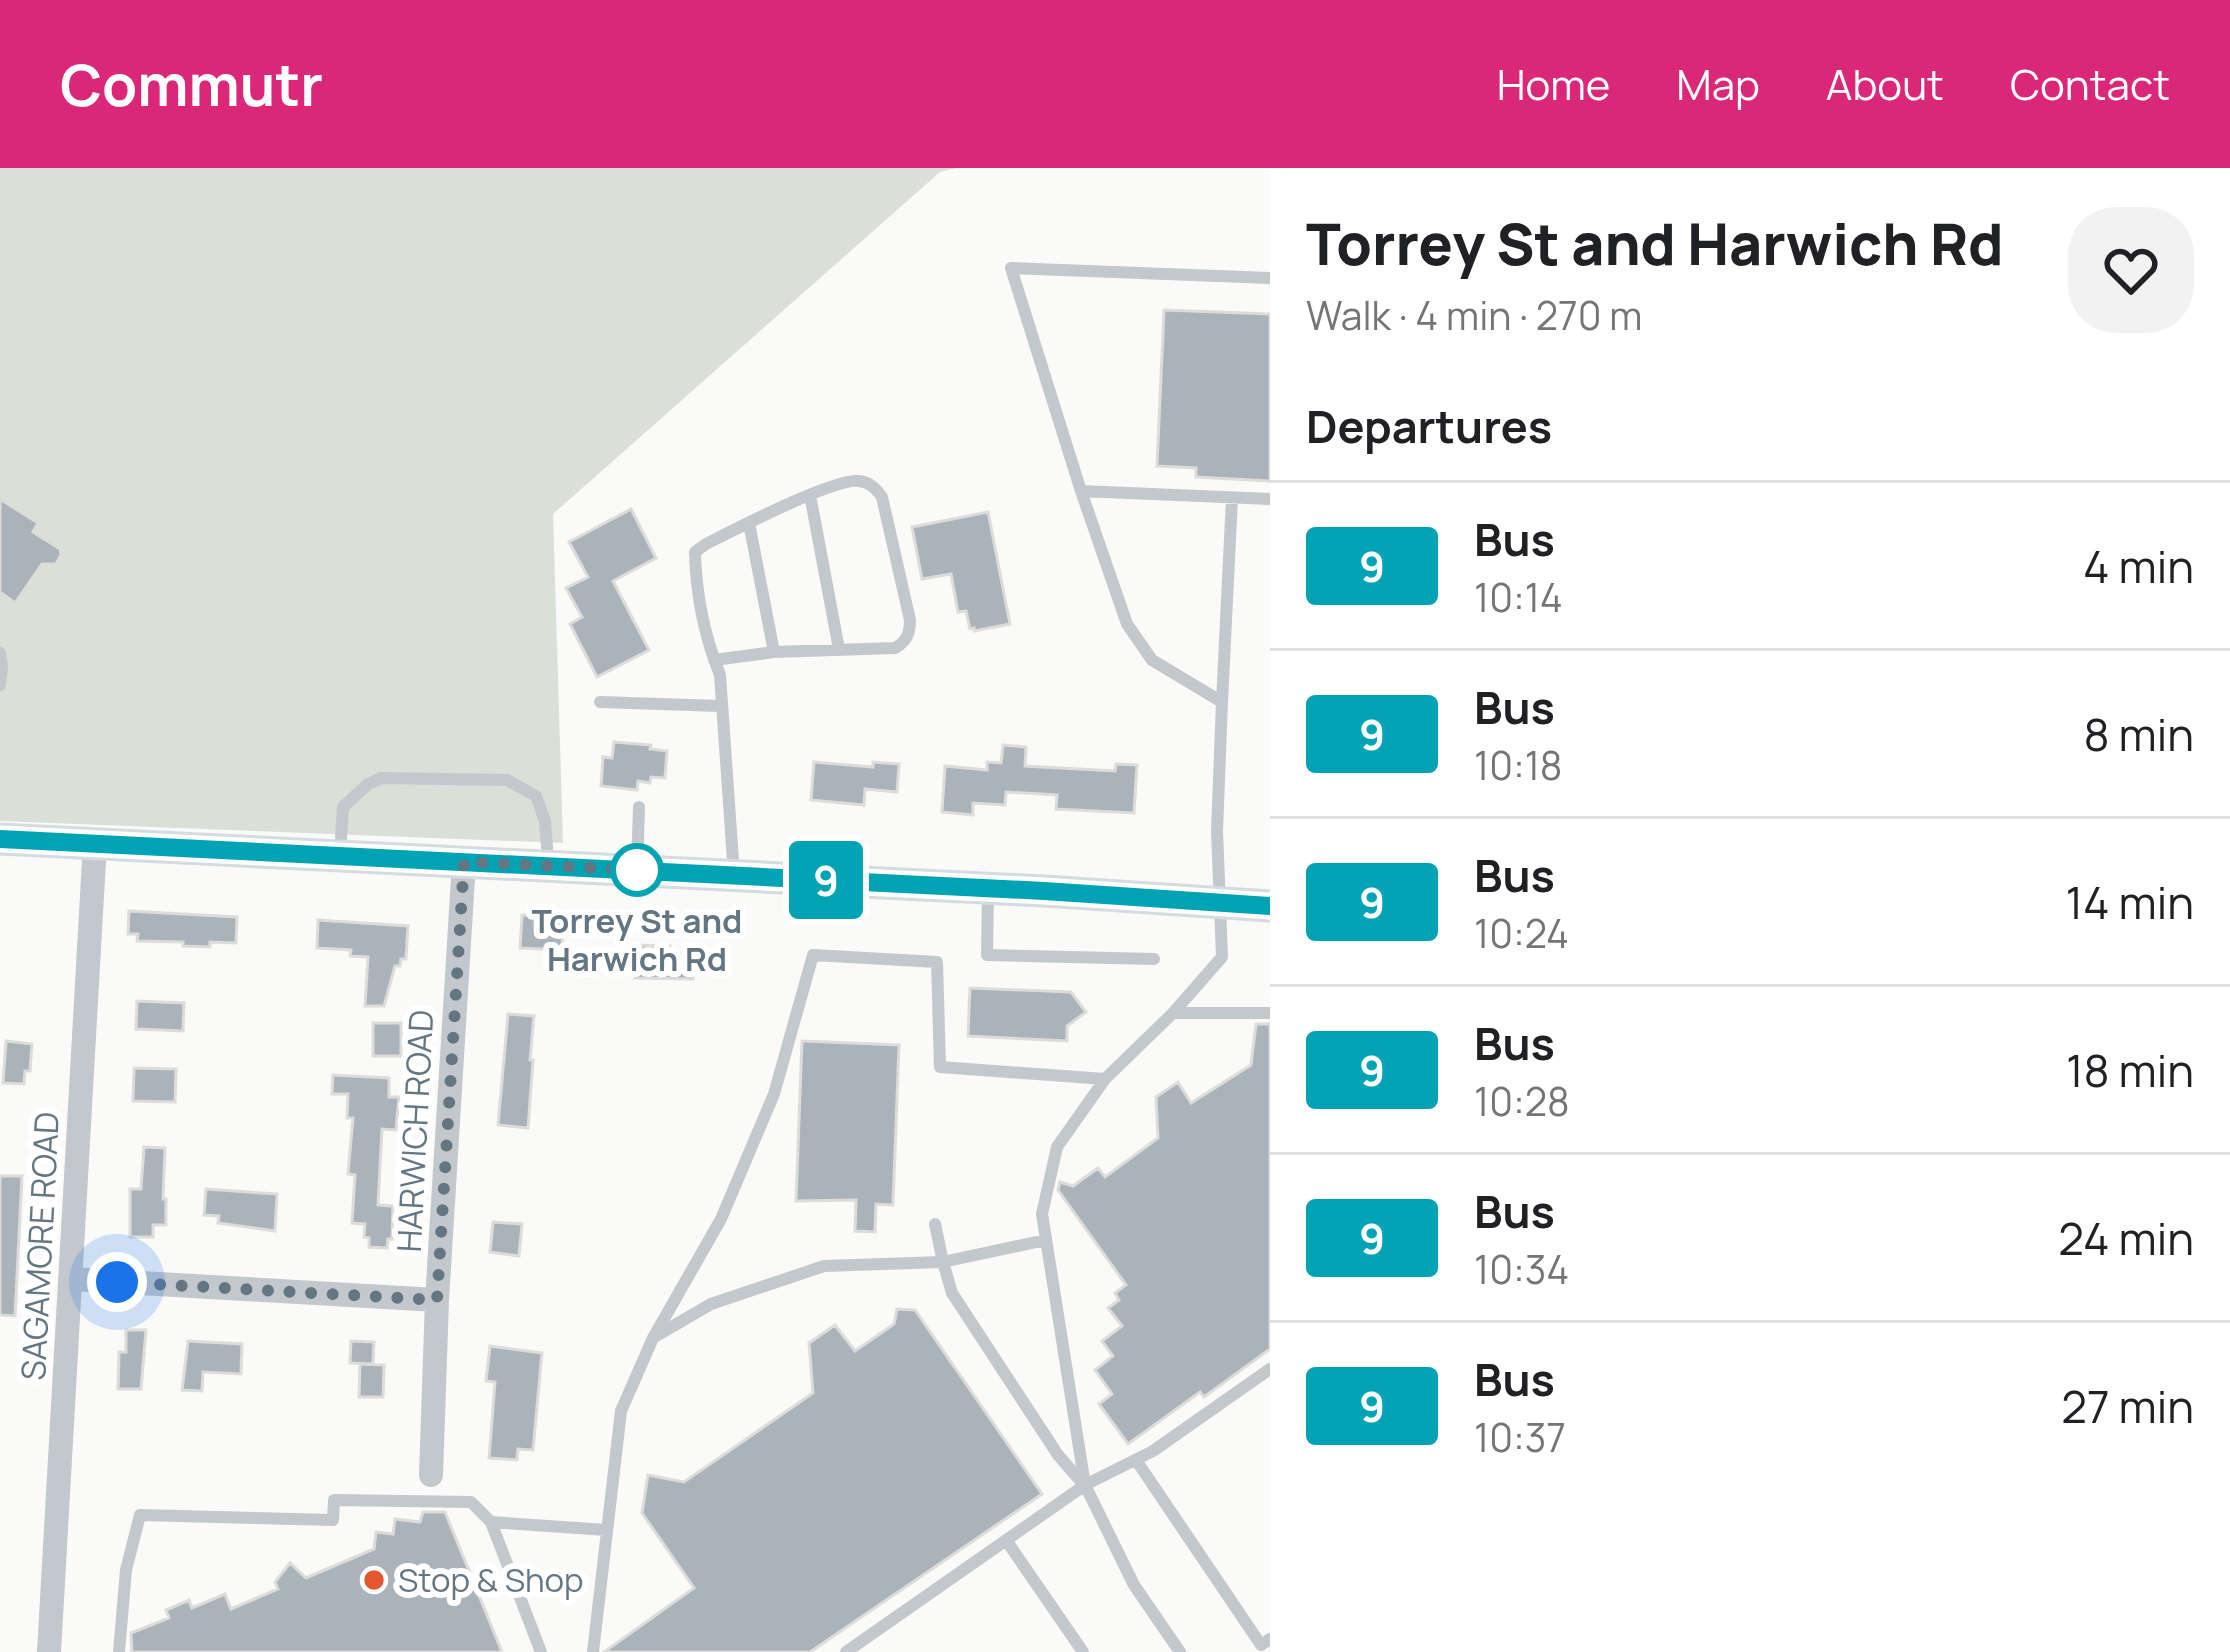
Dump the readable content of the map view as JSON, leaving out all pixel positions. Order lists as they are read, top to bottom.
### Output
{
  "streets": {
    "street": ["HARWICH ROAD", "SAGAMORE ROAD"]
  },
  "places": ["Torrey St and Harwich Rd", "Stop & Shop"],
  "lines": ["bus line 9"],
  "page": {
    "header": "Commutr",
    "nav": [
      "Home",
      "Map",
      "About",
      "Contact"
    ],
    "on_map": "9",
    "heading": [
      ["Torrey St and Harwich Rd", "Walk · 4 min · 270 m"],
      "Departures"
    ],
    "list": [
      {
        "mark": "9",
        "name": "Bus",
        "note": "10:14",
        "value": "4 min"
      },
      {
        "mark": "9",
        "name": "Bus",
        "note": "10:18",
        "value": "8 min"
      },
      {
        "mark": "9",
        "name": "Bus",
        "note": "10:24",
        "value": "14 min"
      },
      {
        "mark": "9",
        "name": "Bus",
        "note": "10:28",
        "value": "18 min"
      },
      {
        "mark": "9",
        "name": "Bus",
        "note": "10:34",
        "value": "24 min"
      },
      {
        "mark": "9",
        "name": "Bus",
        "note": "10:37",
        "value": "27 min"
      }
    ]
  }
}
